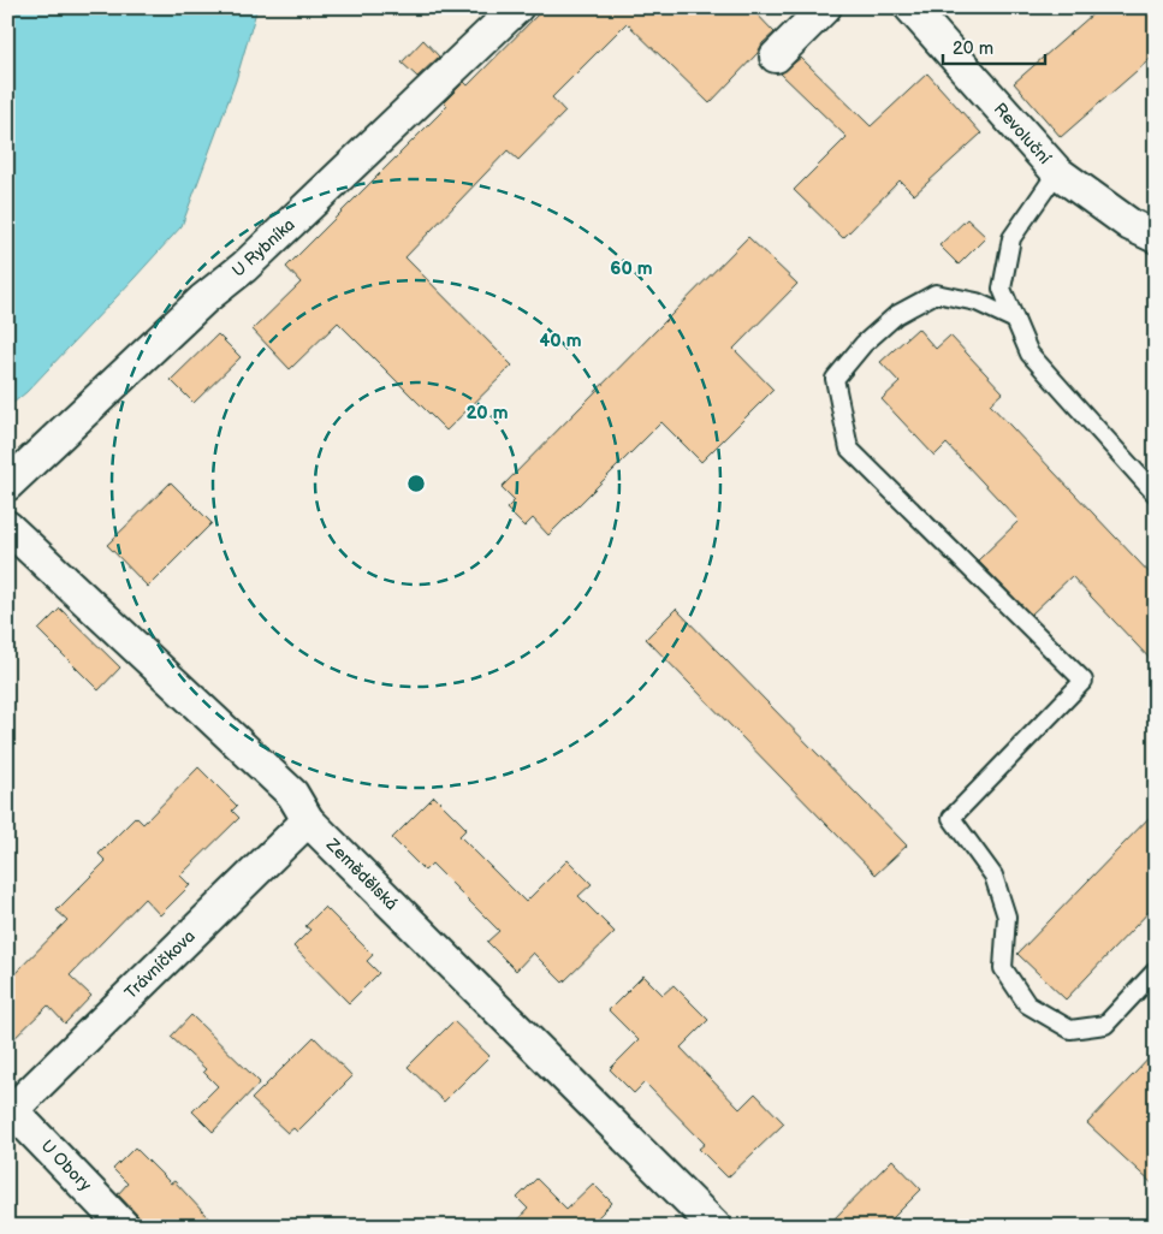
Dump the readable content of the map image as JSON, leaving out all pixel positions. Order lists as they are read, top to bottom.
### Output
{
  "streets": {
    "street": [
      "Revoluční",
      "U Rybníka",
      "Zemědělská",
      "Trávníčkova",
      "U Obory"
    ]
  },
  "crossings": [
    ["Zemědělská", "Trávníčkova"],
    ["Trávníčkova", "U Obory"]
  ],
  "scale_bar": "20 m",
  "rings": ["60 m", "40 m", "20 m"]
}
